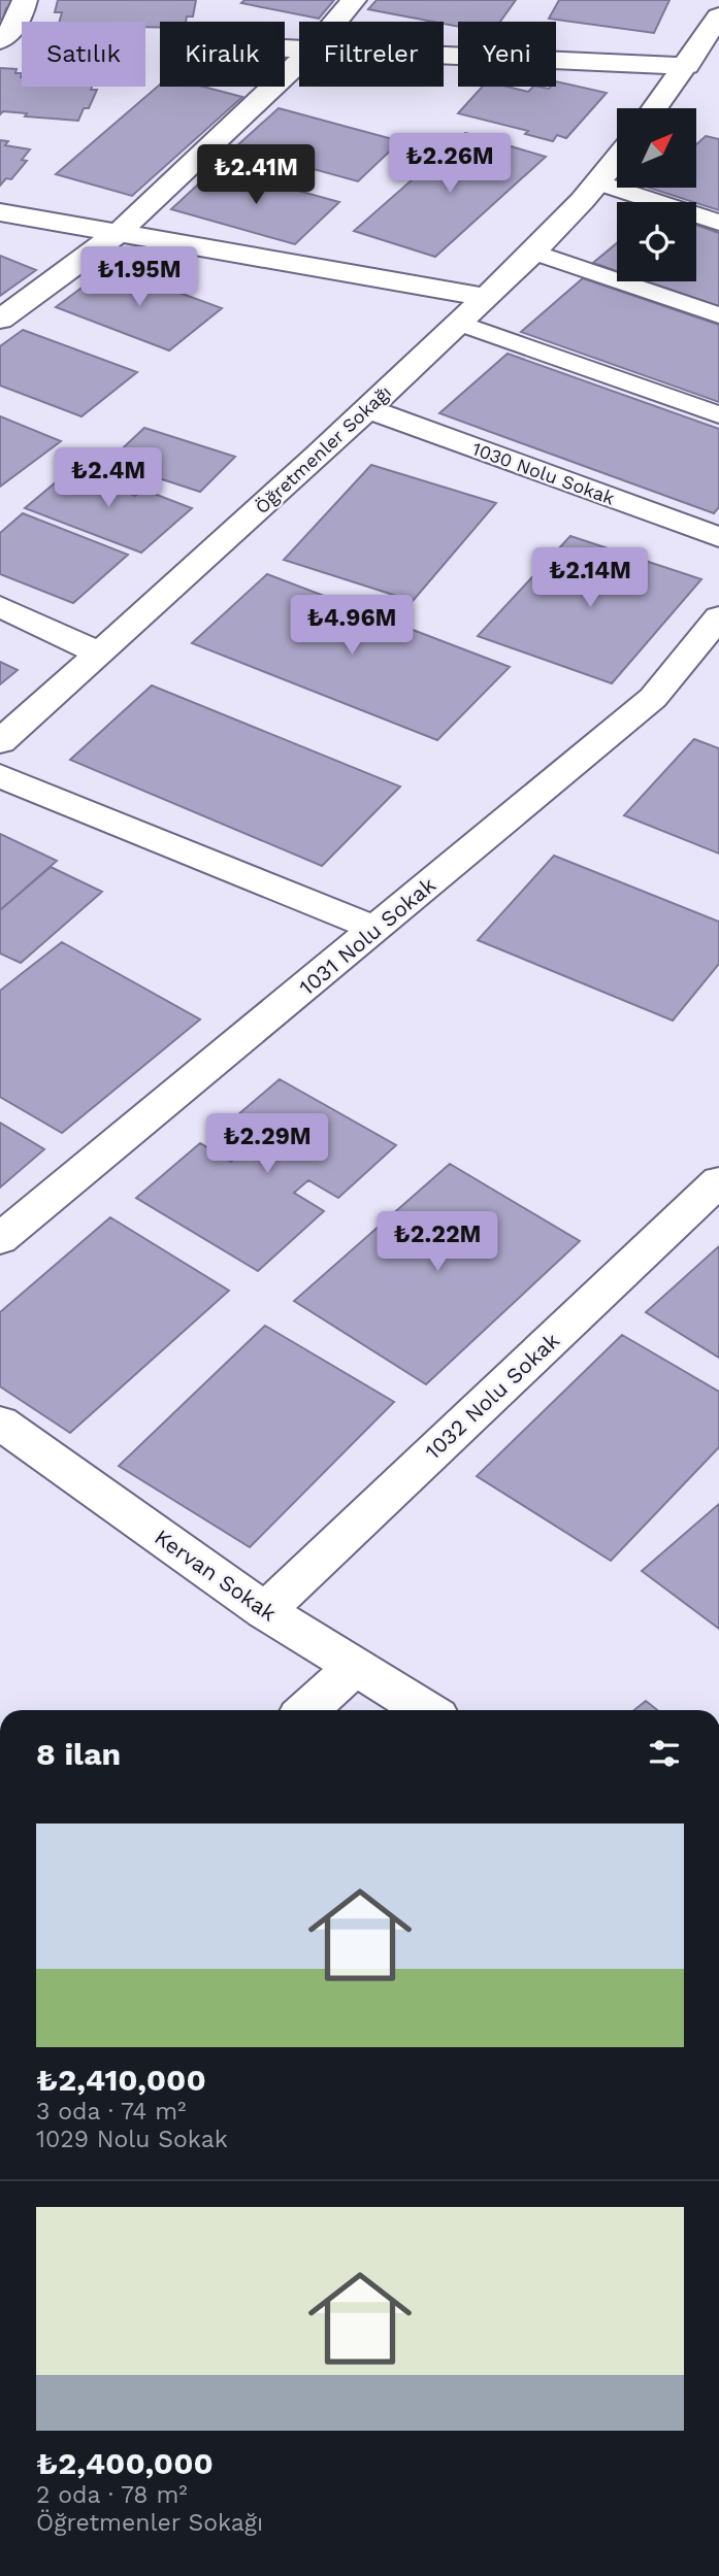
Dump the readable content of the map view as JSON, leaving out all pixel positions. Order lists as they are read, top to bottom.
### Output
{
  "streets": {
    "street": [
      "Öğretmenler Sokağı",
      "1030 Nolu Sokak",
      "1031 Nolu Sokak",
      "1032 Nolu Sokak",
      "Kervan Sokak"
    ]
  },
  "crossings": [
    ["Öğretmenler Sokağı", "1030 Nolu Sokak"],
    ["1032 Nolu Sokak", "Kervan Sokak"]
  ],
  "north": "top right",
  "page": {
    "chip": [
      "Satılık",
      "Kiralık",
      "Filtreler",
      "Yeni"
    ],
    "price": [
      "₺2.26M",
      "₺2.41M",
      "₺1.95M",
      "₺2.4M",
      "₺2.14M",
      "₺4.96M",
      "₺2.29M",
      "₺2.22M"
    ],
    "heading": "8 ilan",
    "list": [
      {
        "name": "₺2,410,000",
        "note": "3 oda · 74 m² · 1029 Nolu Sokak"
      },
      {
        "name": "₺2,400,000",
        "note": "2 oda · 78 m² · Öğretmenler Sokağı"
      }
    ]
  }
}
